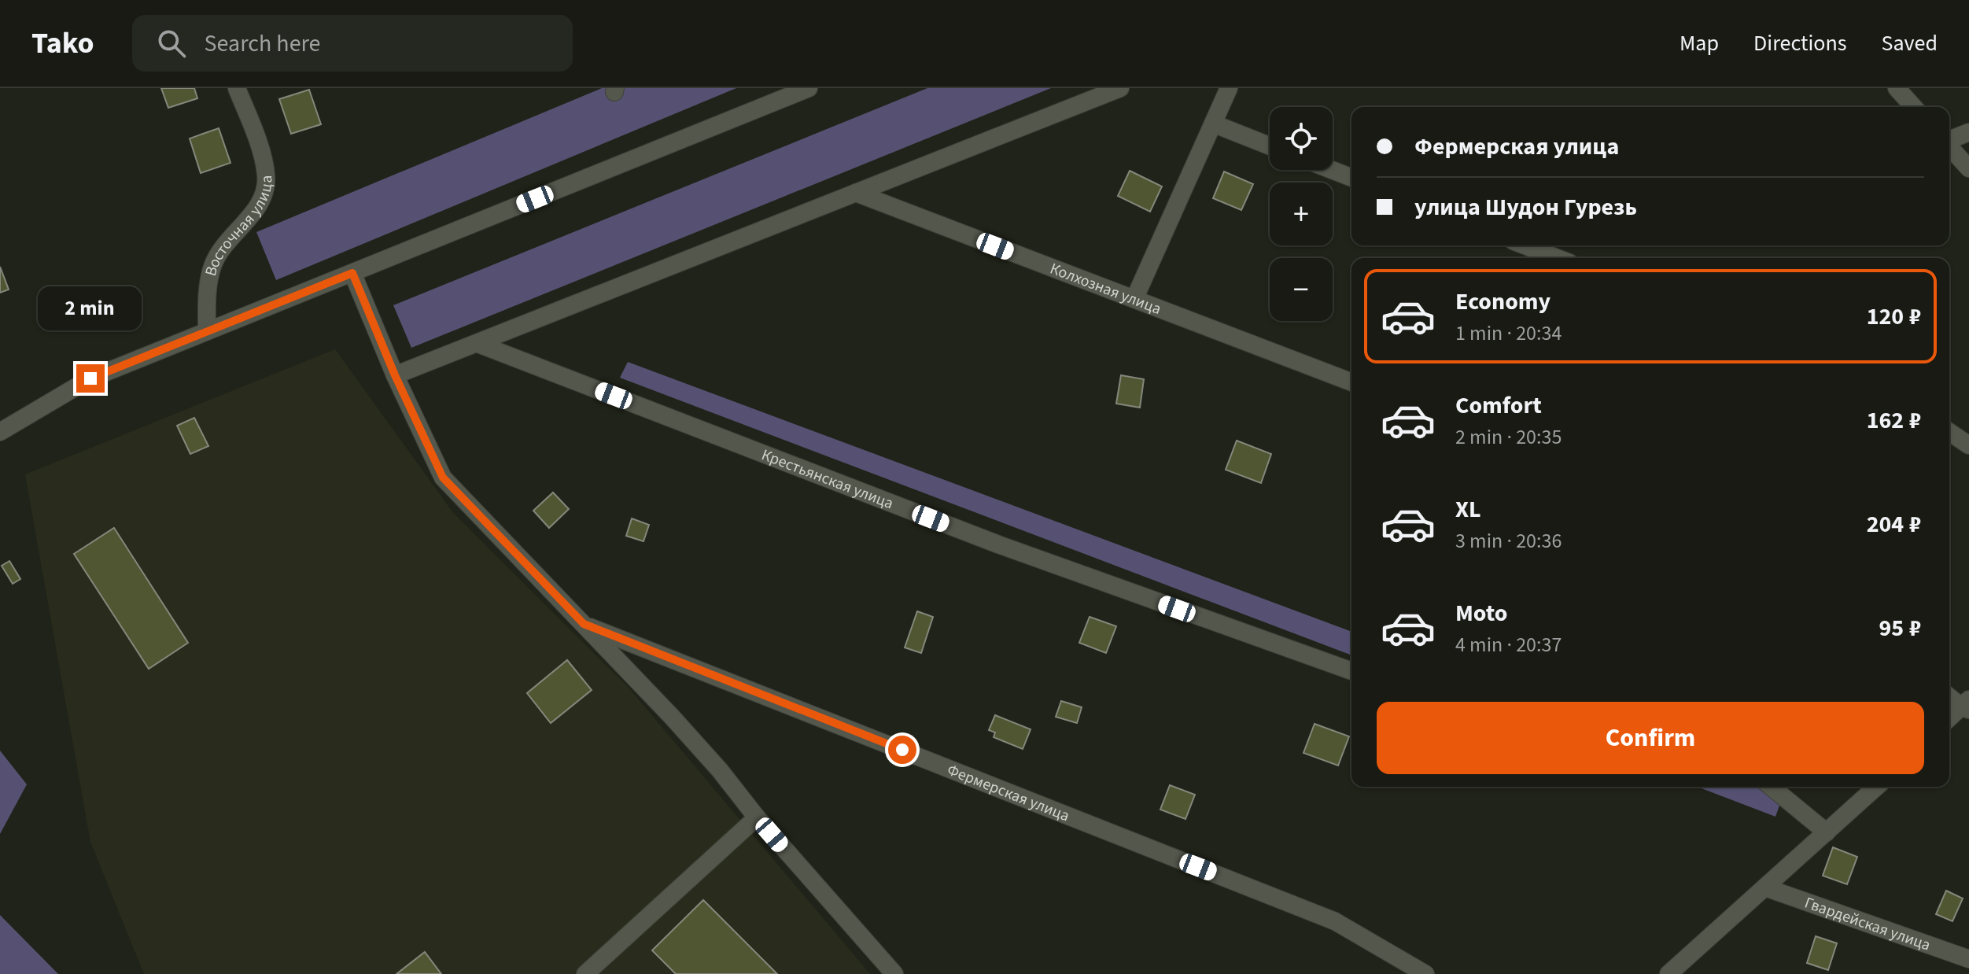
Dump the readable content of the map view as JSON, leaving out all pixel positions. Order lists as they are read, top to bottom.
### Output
{
  "streets": {
    "street": [
      "Восточная улица",
      "Колхозная улица",
      "Крестьянская улица",
      "Фермерская улица",
      "Гвардейская улица"
    ]
  },
  "page": {
    "header": "Tako",
    "search": "Search here",
    "nav": ["Map", "Directions", "Saved"],
    "map_buttons": ["+", "−"],
    "banner": ["Фермерская улица", "улица Шудон Гурезь"],
    "list": [
      {
        "name": "Economy",
        "note": "1 min · 20:34",
        "value": "120 ₽"
      },
      {
        "name": "Comfort",
        "note": "2 min · 20:35",
        "value": "162 ₽"
      },
      {
        "name": "XL",
        "note": "3 min · 20:36",
        "value": "204 ₽"
      },
      {
        "name": "Moto",
        "note": "4 min · 20:37",
        "value": "95 ₽"
      }
    ],
    "bubble": "2 min",
    "buttons": "Confirm"
  }
}
